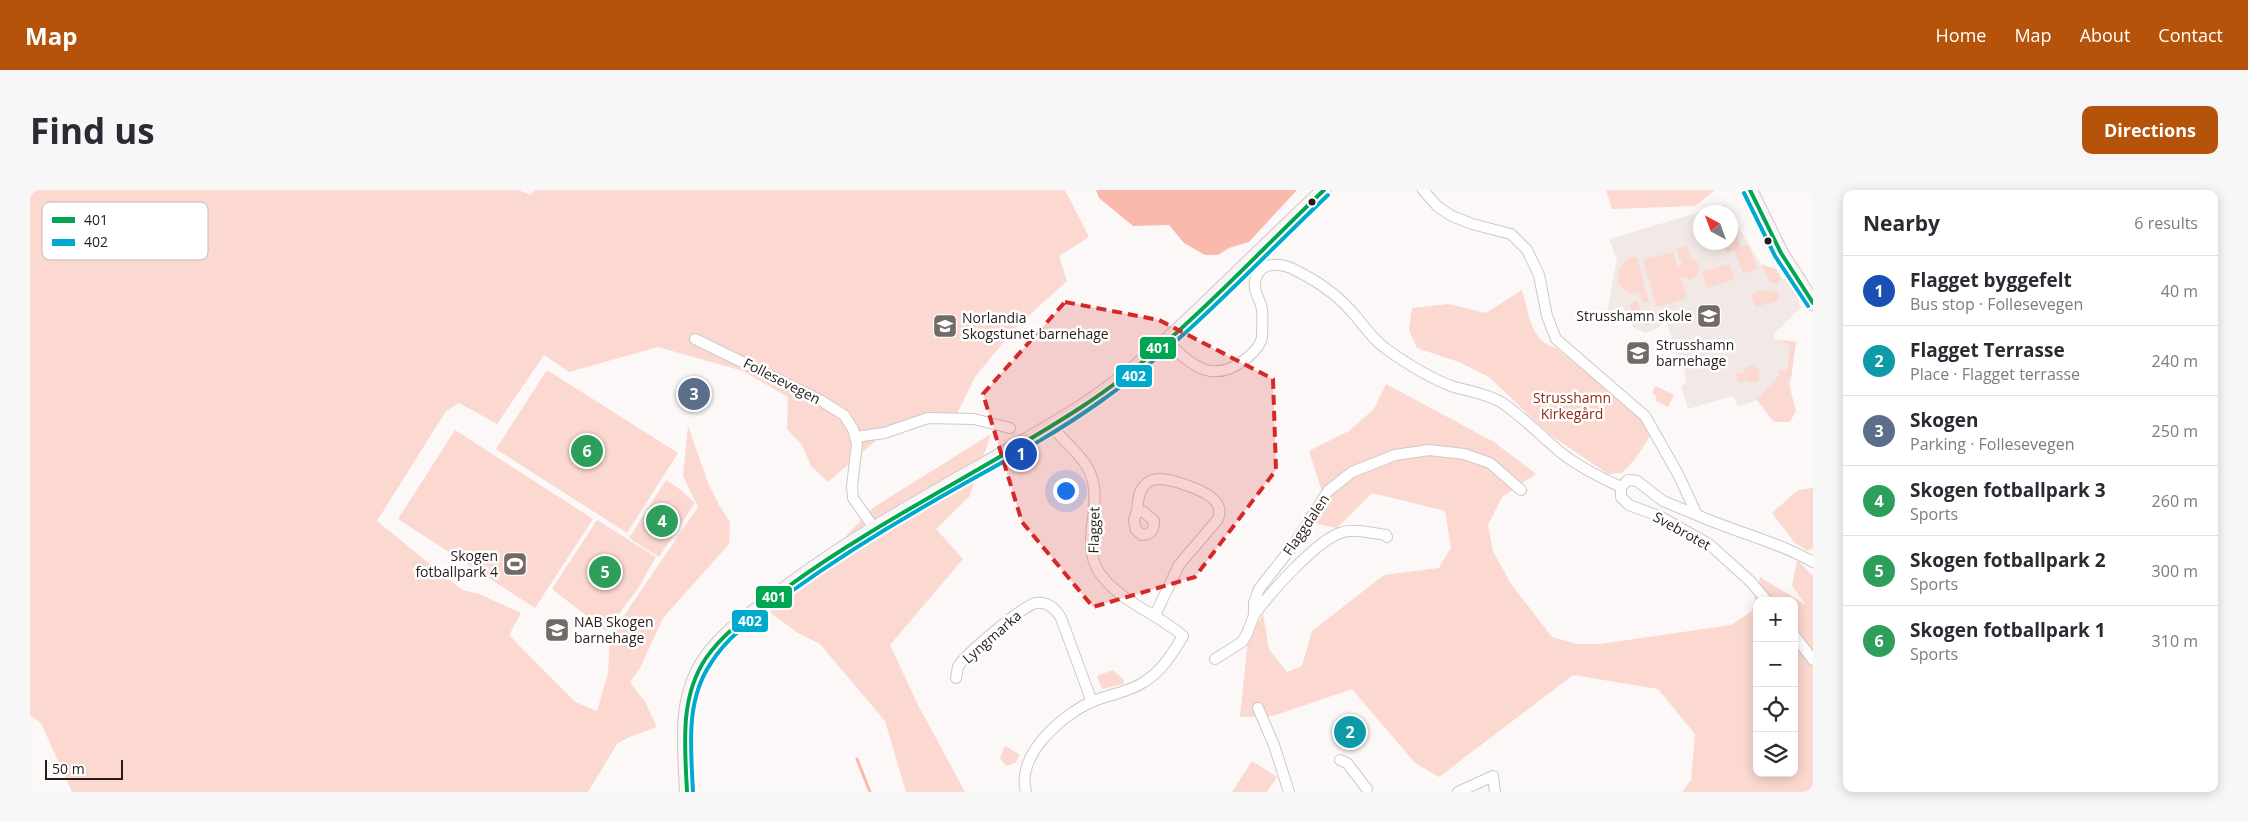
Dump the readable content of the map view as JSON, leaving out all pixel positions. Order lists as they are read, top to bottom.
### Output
{
  "streets": {
    "street": [
      "Follesevegen",
      "Flaggdalen",
      "Flagget",
      "Svebrotet",
      "Lyngmarka"
    ]
  },
  "crossings": [
    ["Flagget", "Lyngmarka"]
  ],
  "parks": ["Strusshamn Kirkegård"],
  "places": {
    "school or university": [
      "Strusshamn skole",
      "Norlandia Skogstunet barnehage",
      "Strusshamn barnehage",
      "NAB Skogen barnehage"
    ],
    "sports": ["Skogen fotballpark 4"]
  },
  "lines": ["transit line 401", "transit line 402"],
  "legend": ["401", "402"],
  "scale_bar": "50 m",
  "north": "top left",
  "page": {
    "header": "Map",
    "nav": [
      "Home",
      "Map",
      "About",
      "Contact"
    ],
    "buttons": "Directions",
    "title": "Find us",
    "heading": ["Nearby", "6 results"],
    "list": [
      {
        "mark": "1",
        "name": "Flagget byggefelt",
        "note": "Bus stop · Follesevegen",
        "value": "40 m"
      },
      {
        "mark": "2",
        "name": "Flagget Terrasse",
        "note": "Place · Flagget terrasse",
        "value": "240 m"
      },
      {
        "mark": "3",
        "name": "Skogen",
        "note": "Parking · Follesevegen",
        "value": "250 m"
      },
      {
        "mark": "4",
        "name": "Skogen fotballpark 3",
        "note": "Sports",
        "value": "260 m"
      },
      {
        "mark": "5",
        "name": "Skogen fotballpark 2",
        "note": "Sports",
        "value": "300 m"
      },
      {
        "mark": "6",
        "name": "Skogen fotballpark 1",
        "note": "Sports",
        "value": "310 m"
      }
    ],
    "pins": [
      "3",
      "6",
      "1",
      "4",
      "5",
      "2"
    ],
    "map_buttons": ["+", "−"],
    "scale": "50 m"
  }
}
